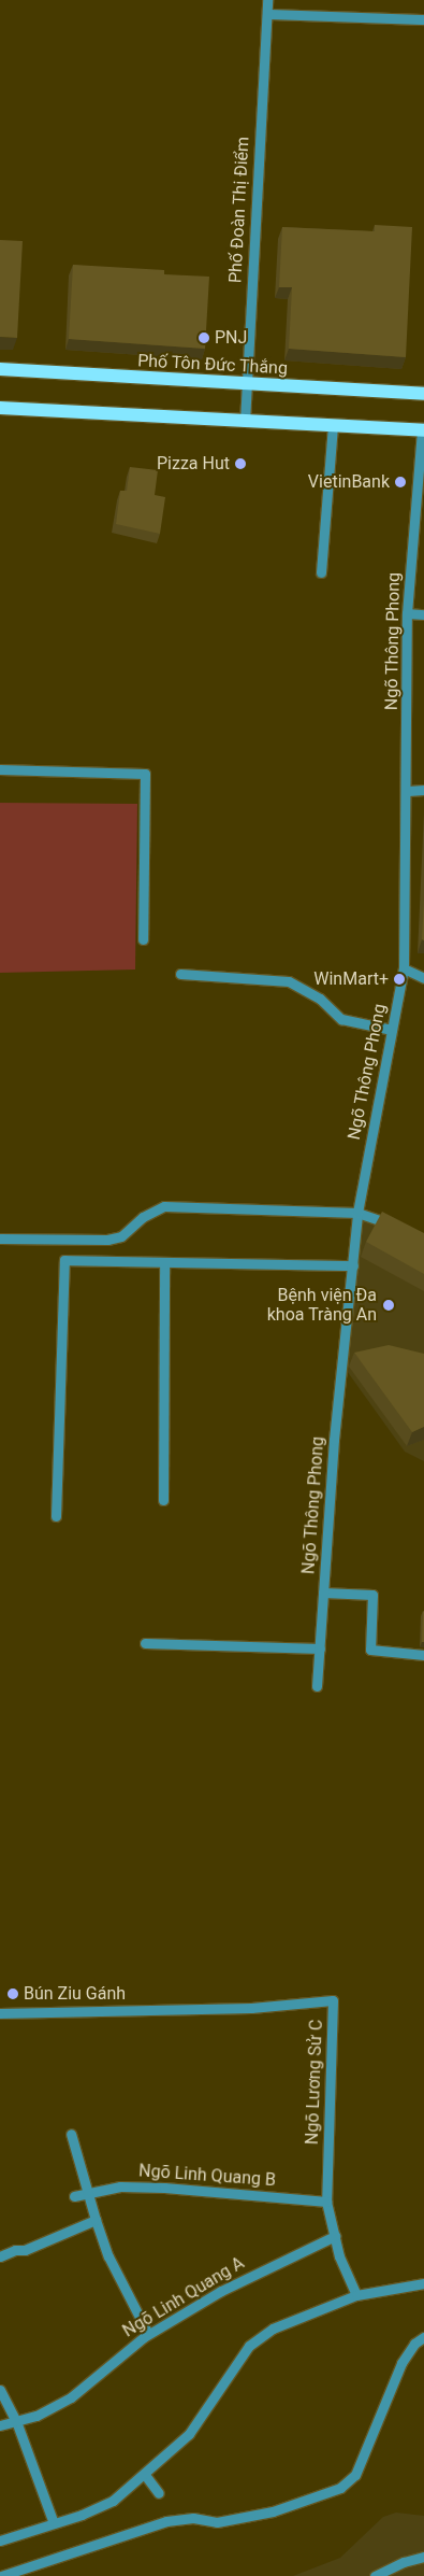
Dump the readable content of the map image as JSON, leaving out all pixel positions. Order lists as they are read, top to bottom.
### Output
{
  "streets": {
    "main road": ["Phố Tôn Đức Thắng"],
    "street": [
      "Phố Đoàn Thị Điểm",
      "Ngõ Thông Phong",
      "Ngõ Lương Sử C",
      "Ngõ Linh Quang B",
      "Ngõ Linh Quang A"
    ]
  },
  "crossings": [
    ["Phố Đoàn Thị Điểm", "Phố Tôn Đức Thắng"],
    ["Ngõ Lương Sử C", "Ngõ Linh Quang B"],
    ["Ngõ Lương Sử C", "Ngõ Linh Quang A"]
  ],
  "places": [
    "PNJ",
    "Pizza Hut",
    "VietinBank",
    "WinMart+",
    "Bệnh viện Đa khoa Tràng An",
    "Bún Ziu Gánh"
  ]
}
